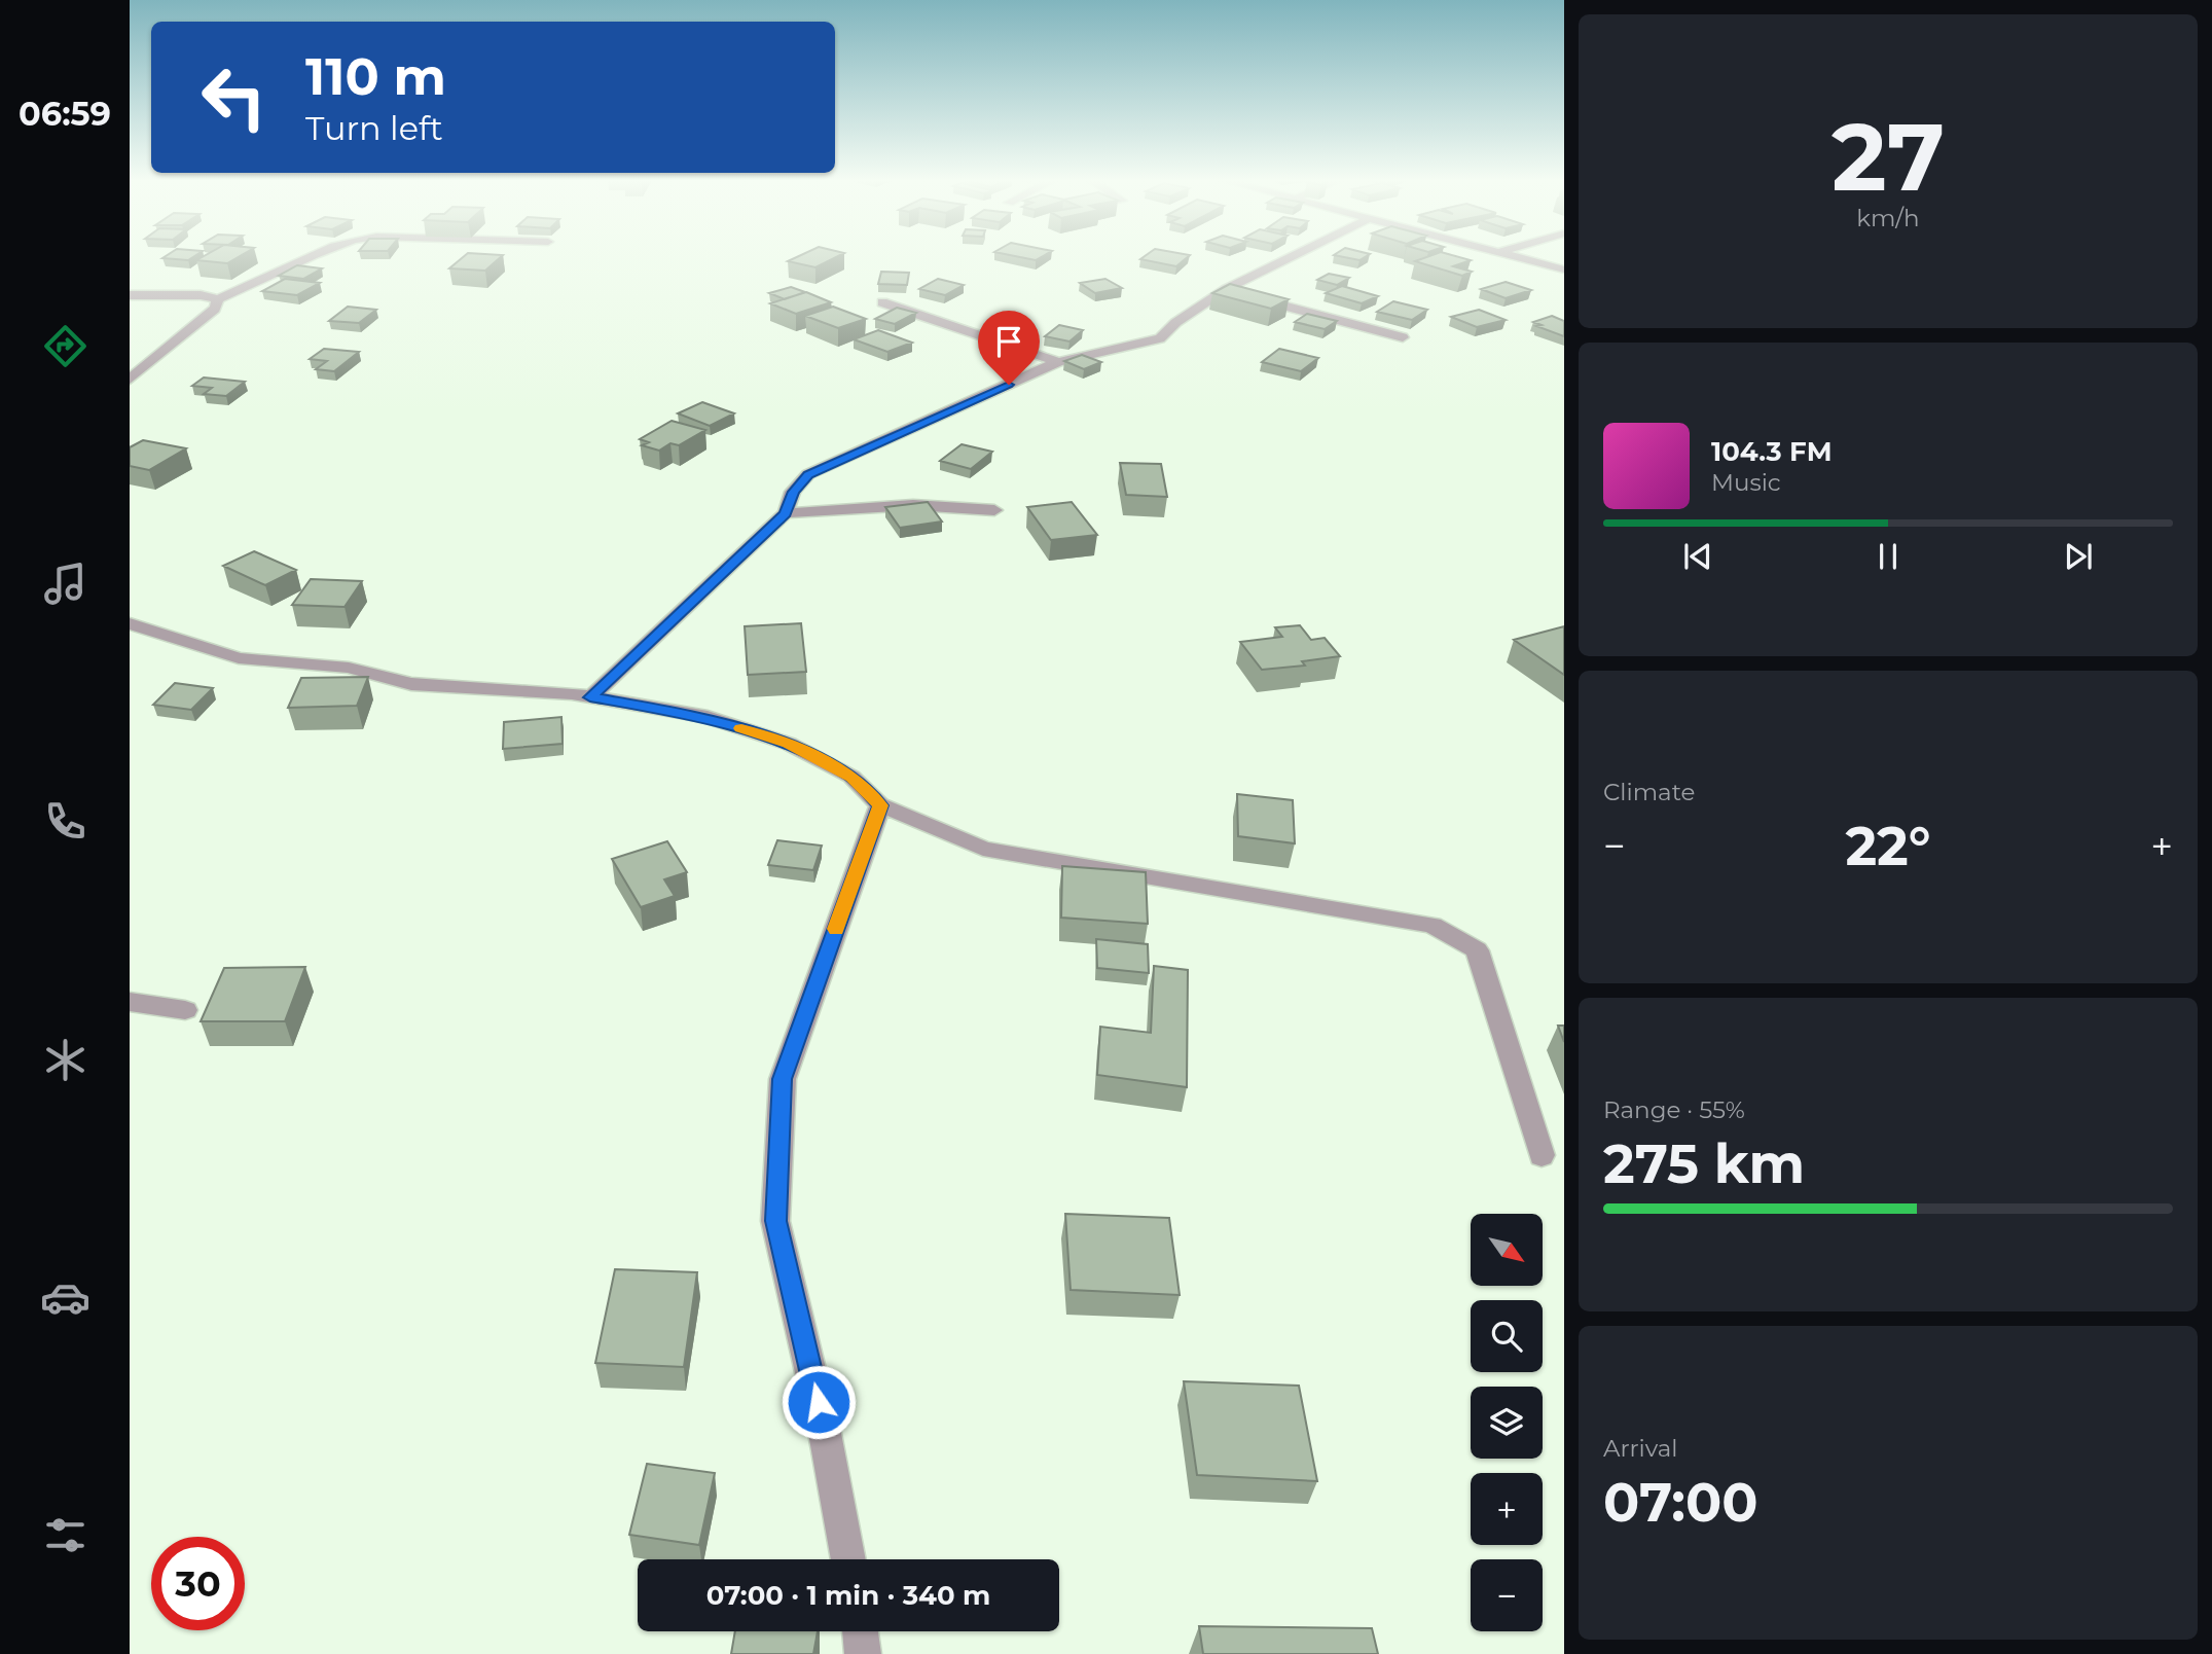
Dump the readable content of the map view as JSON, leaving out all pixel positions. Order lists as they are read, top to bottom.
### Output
{
  "north": "bottom right",
  "page": {
    "tabs": "06:59",
    "tile": [
      ["27", "km/h"],
      "Climate",
      ["Range · 55%", "275 km"],
      ["Arrival", "07:00"]
    ],
    "turn": ["110 m", "Turn left"],
    "song": ["104.3 FM", "Music"],
    "heat": ["−", "22°", "+"],
    "map_buttons": ["+", "−"],
    "limit": "30",
    "trip": "07:00 · 1 min · 340 m"
  }
}
